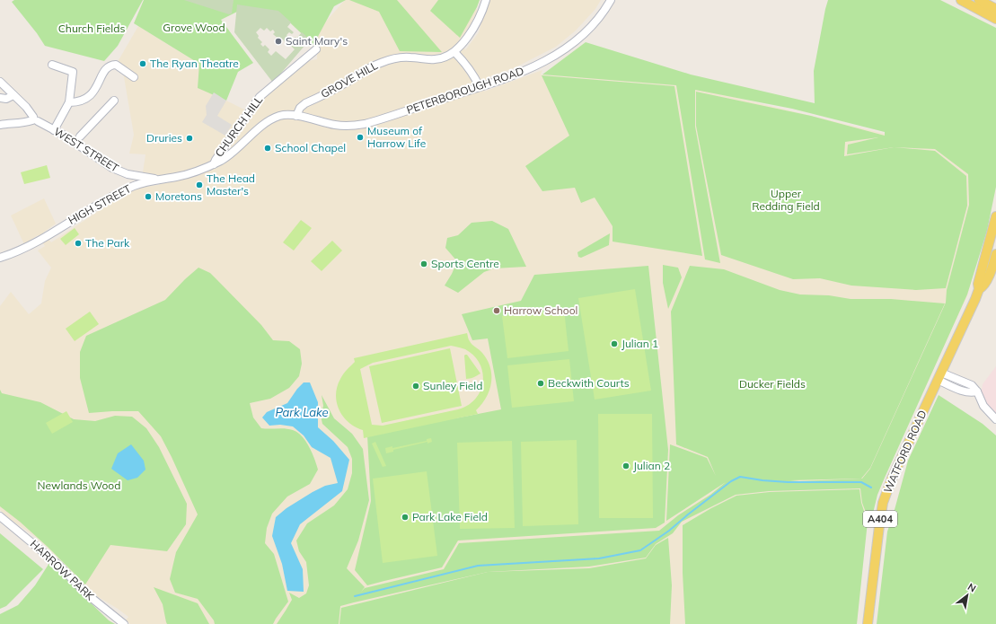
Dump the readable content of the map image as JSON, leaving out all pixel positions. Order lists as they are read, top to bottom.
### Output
{
  "streets": {
    "main road": ["WATFORD ROAD", "A404"],
    "street": [
      "GROVE HILL",
      "PETERBOROUGH ROAD",
      "CHURCH HILL",
      "WEST STREET",
      "HIGH STREET",
      "HARROW PARK"
    ]
  },
  "crossings": [
    ["GROVE HILL", "PETERBOROUGH ROAD"],
    ["GROVE HILL", "HIGH STREET"],
    ["PETERBOROUGH ROAD", "HIGH STREET"],
    ["CHURCH HILL", "HIGH STREET"],
    ["WEST STREET", "HIGH STREET"]
  ],
  "water": ["Park Lake"],
  "parks": [
    "Grove Wood",
    "Church Fields",
    "Upper Redding Field",
    "Ducker Fields",
    "Newlands Wood"
  ],
  "places": [
    "Saint Mary's",
    "The Ryan Theatre",
    "Museum of Harrow Life",
    "Druries",
    "School Chapel",
    "The Head Master's",
    "Moretons",
    "The Park",
    "Sports Centre",
    "Harrow School",
    "Julian 1",
    "Beckwith Courts",
    "Sunley Field",
    "Julian 2",
    "Park Lake Field"
  ],
  "north": "top right"
}
